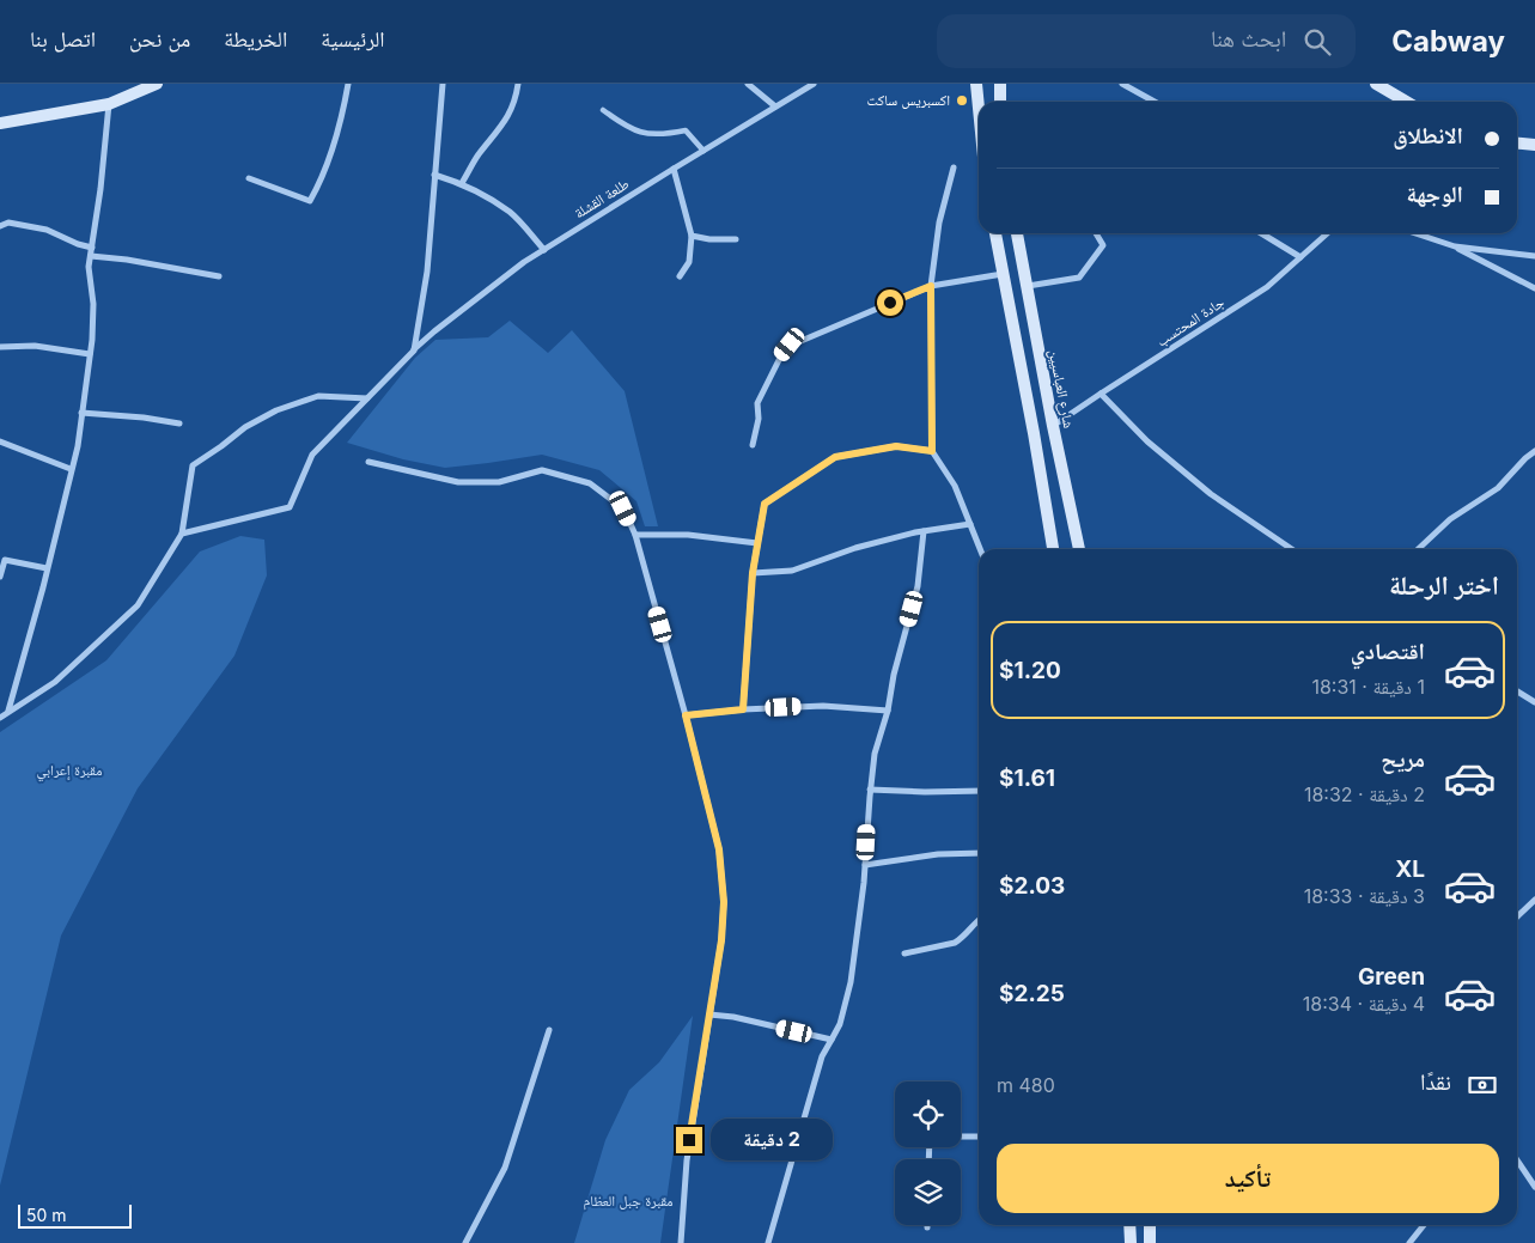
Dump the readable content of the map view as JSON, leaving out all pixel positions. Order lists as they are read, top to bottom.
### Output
{
  "streets": {
    "main road": ["شارع العباسيين"],
    "street": ["طلعة القشلة", "جادة المحتسب"]
  },
  "crossings": [
    ["جادة المحتسب", "شارع العباسيين"]
  ],
  "parks": ["مقبرة إعرابي", "مقبرة جبل العظام"],
  "places": ["اكسبريس ساكت"],
  "scale_bar": "50 m",
  "page": {
    "header": "Cabway",
    "search": "ابحث هنا",
    "nav": [
      "الرئيسية",
      "الخريطة",
      "من نحن",
      "اتصل بنا"
    ],
    "banner": ["الانطلاق", "الوجهة"],
    "heading": "اختر الرحلة",
    "list": [
      {
        "name": "اقتصادي",
        "note": "1 دقيقة · 18:31",
        "value": "$1.20"
      },
      {
        "name": "مريح",
        "note": "2 دقيقة · 18:32",
        "value": "$1.61"
      },
      {
        "name": "XL",
        "note": "3 دقيقة · 18:33",
        "value": "$2.03"
      },
      {
        "name": "Green",
        "note": "4 دقيقة · 18:34",
        "value": "$2.25"
      }
    ],
    "pay": ["نقدًا", "480 m"],
    "bubble": "2 دقيقة",
    "buttons": "تأكيد",
    "scale": "50 m"
  }
}
